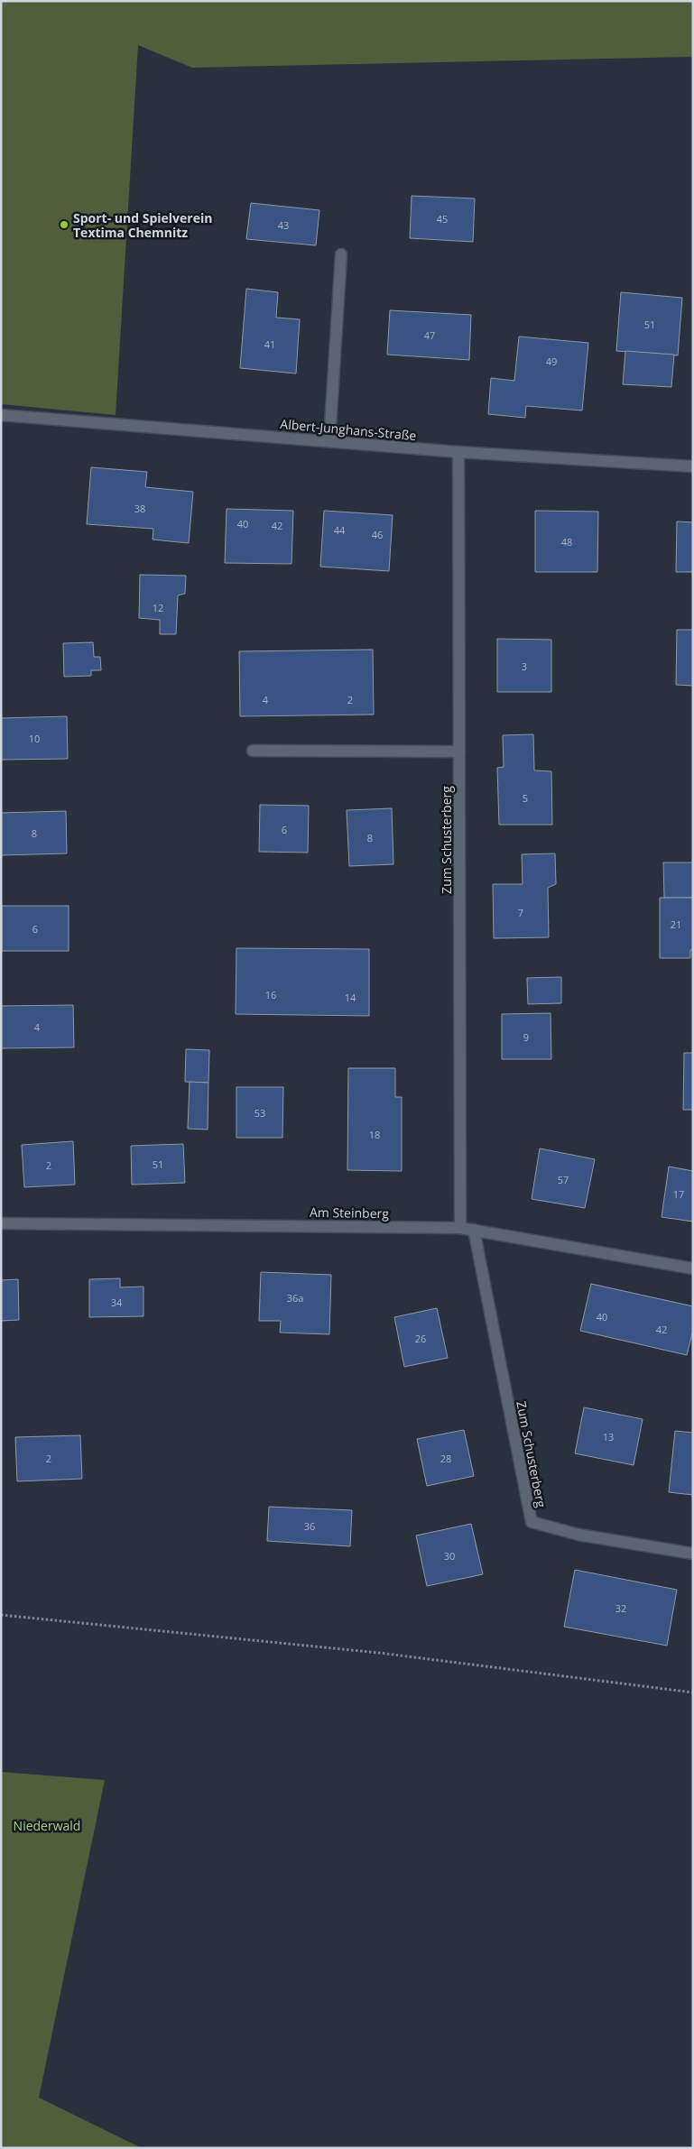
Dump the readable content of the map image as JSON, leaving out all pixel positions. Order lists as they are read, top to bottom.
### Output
{
  "streets": {
    "street": ["Albert-Junghans-Straße", "Zum Schusterberg", "Am Steinberg"]
  },
  "crossings": [
    ["Albert-Junghans-Straße", "Zum Schusterberg"],
    ["Zum Schusterberg", "Am Steinberg"]
  ],
  "parks": ["Niederwald"],
  "places": ["Sport- und Spielverein Textima Chemnitz"],
  "house_numbers": [
    "45",
    "43",
    "51",
    "47",
    "41",
    "49",
    "38",
    "40",
    "42",
    "44",
    "46",
    "48",
    "12",
    "3",
    "4",
    "2",
    "10",
    "5",
    "6",
    "8",
    "8",
    "7",
    "21",
    "6",
    "16",
    "14",
    "4",
    "9",
    "53",
    "18",
    "51",
    "2",
    "57",
    "17",
    "36a",
    "34",
    "40",
    "42",
    "26",
    "13",
    "2",
    "28",
    "36",
    "30",
    "32"
  ]
}
